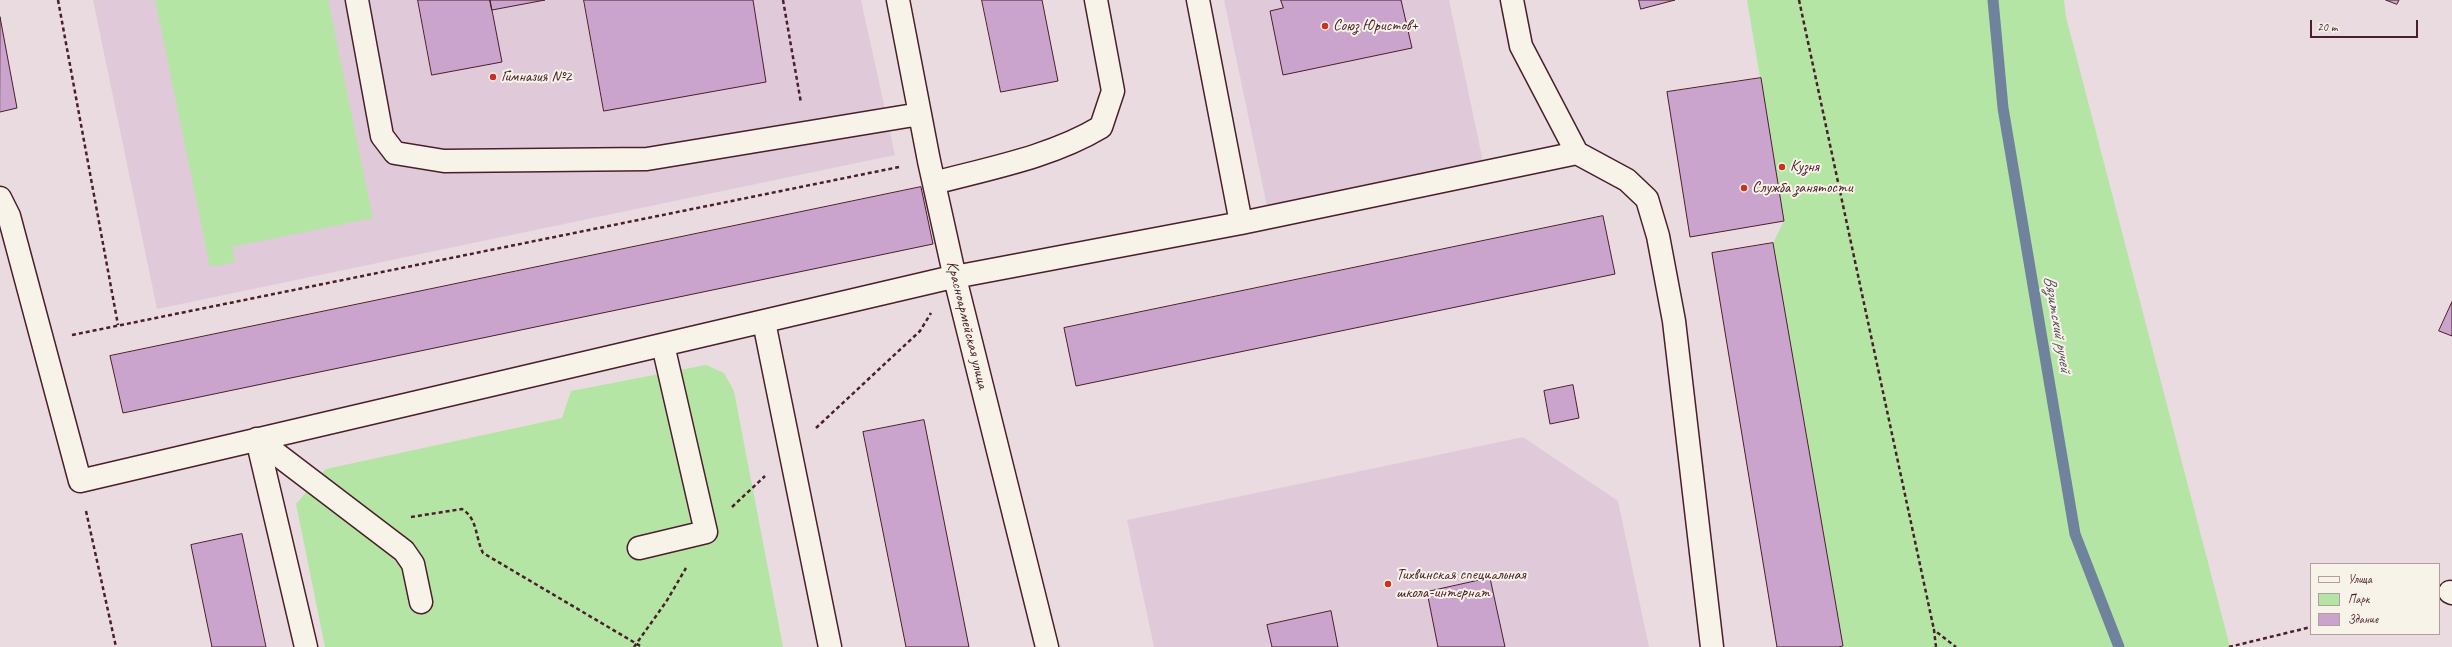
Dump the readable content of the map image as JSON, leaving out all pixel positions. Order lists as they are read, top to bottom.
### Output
{
  "streets": {
    "street": ["Красноармейская улица"]
  },
  "water": ["Вязитский ручей"],
  "places": [
    "Союз Юристов+",
    "Гимназия №2",
    "Кузня",
    "Служба занятости",
    "Тихвинская специальная школа-интернат"
  ],
  "legend": ["Улица", "Парк", "Здание"],
  "scale_bar": "20 m"
}
